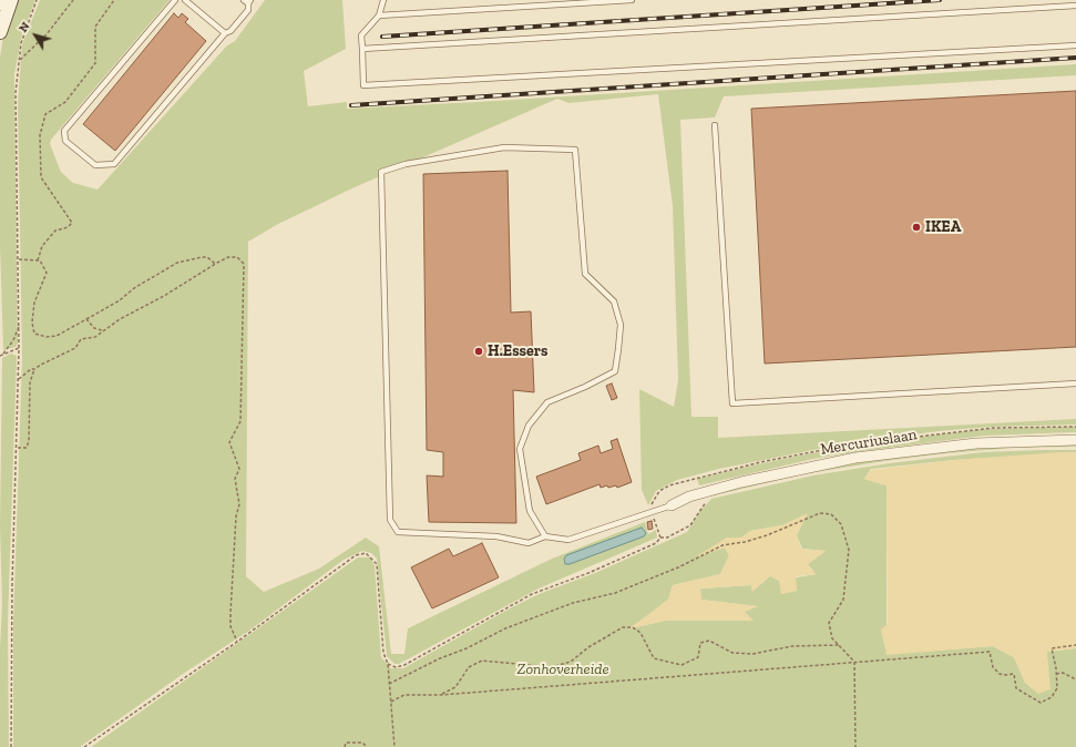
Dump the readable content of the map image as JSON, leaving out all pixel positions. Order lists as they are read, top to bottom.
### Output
{
  "streets": {
    "street": ["Mercuriuslaan"]
  },
  "parks": ["Zonhoverheide"],
  "places": ["IKEA", "H.Essers"],
  "north": "top left"
}
